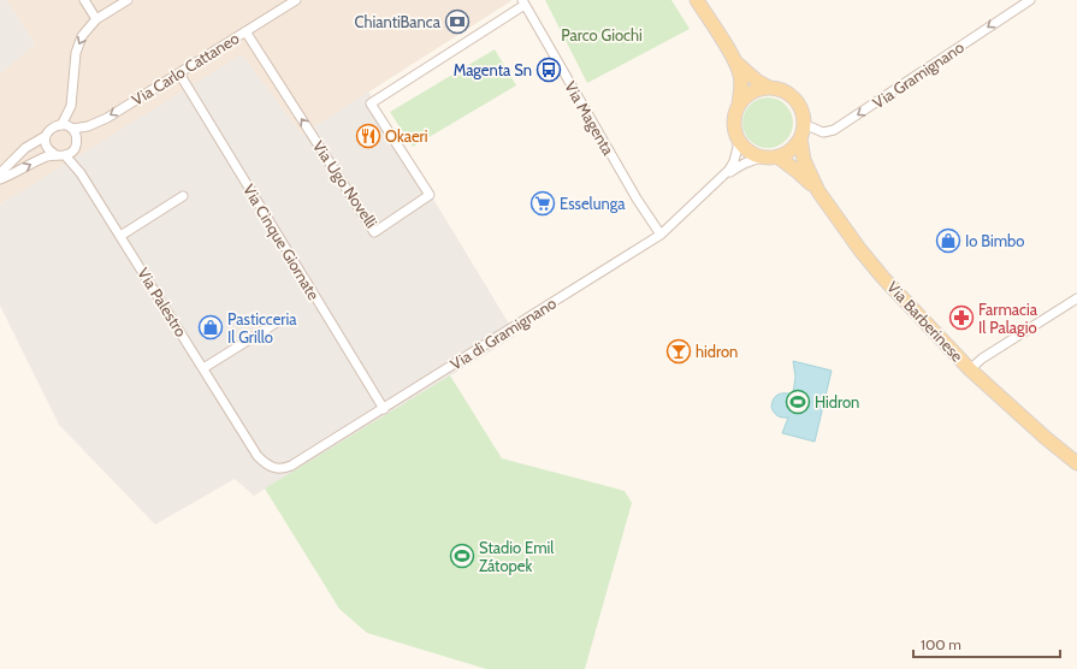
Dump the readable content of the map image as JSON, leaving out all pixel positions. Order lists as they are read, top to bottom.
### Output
{
  "streets": {
    "main road": ["Via Barberinese"],
    "street": [
      "Via Carlo Cattaneo",
      "Via Gramignano",
      "Via Magenta",
      "Via Ugo Novelli",
      "Via Cinque Giornate",
      "Via Palestro",
      "Via di Gramignano"
    ]
  },
  "crossings": [
    ["Via Carlo Cattaneo", "Via Ugo Novelli"],
    ["Via Carlo Cattaneo", "Via Cinque Giornate"],
    ["Via Carlo Cattaneo", "Via Palestro"],
    ["Via Gramignano", "Via Barberinese"],
    ["Via Gramignano", "Via di Gramignano"],
    ["Via Magenta", "Via Ugo Novelli"],
    ["Via Magenta", "Via di Gramignano"],
    ["Via Cinque Giornate", "Via di Gramignano"],
    ["Via Palestro", "Via di Gramignano"],
    ["Via Barberinese", "Via di Gramignano"]
  ],
  "one_way": ["Via Carlo Cattaneo", "Via Gramignano"],
  "parks": ["Parco Giochi"],
  "places": {
    "bank": ["ChiantiBanca"],
    "bus stop": ["Magenta Sn"],
    "restaurant": ["Okaeri"],
    "supermarket": ["Esselunga"],
    "shop": ["Io Bimbo", "Pasticceria Il Grillo"],
    "pharmacy": ["Farmacia Il Palagio"],
    "bar": ["hidron"],
    "sports": ["Hidron", "Stadio Emil Zátopek"]
  },
  "scale_bar": "100 m"
}
